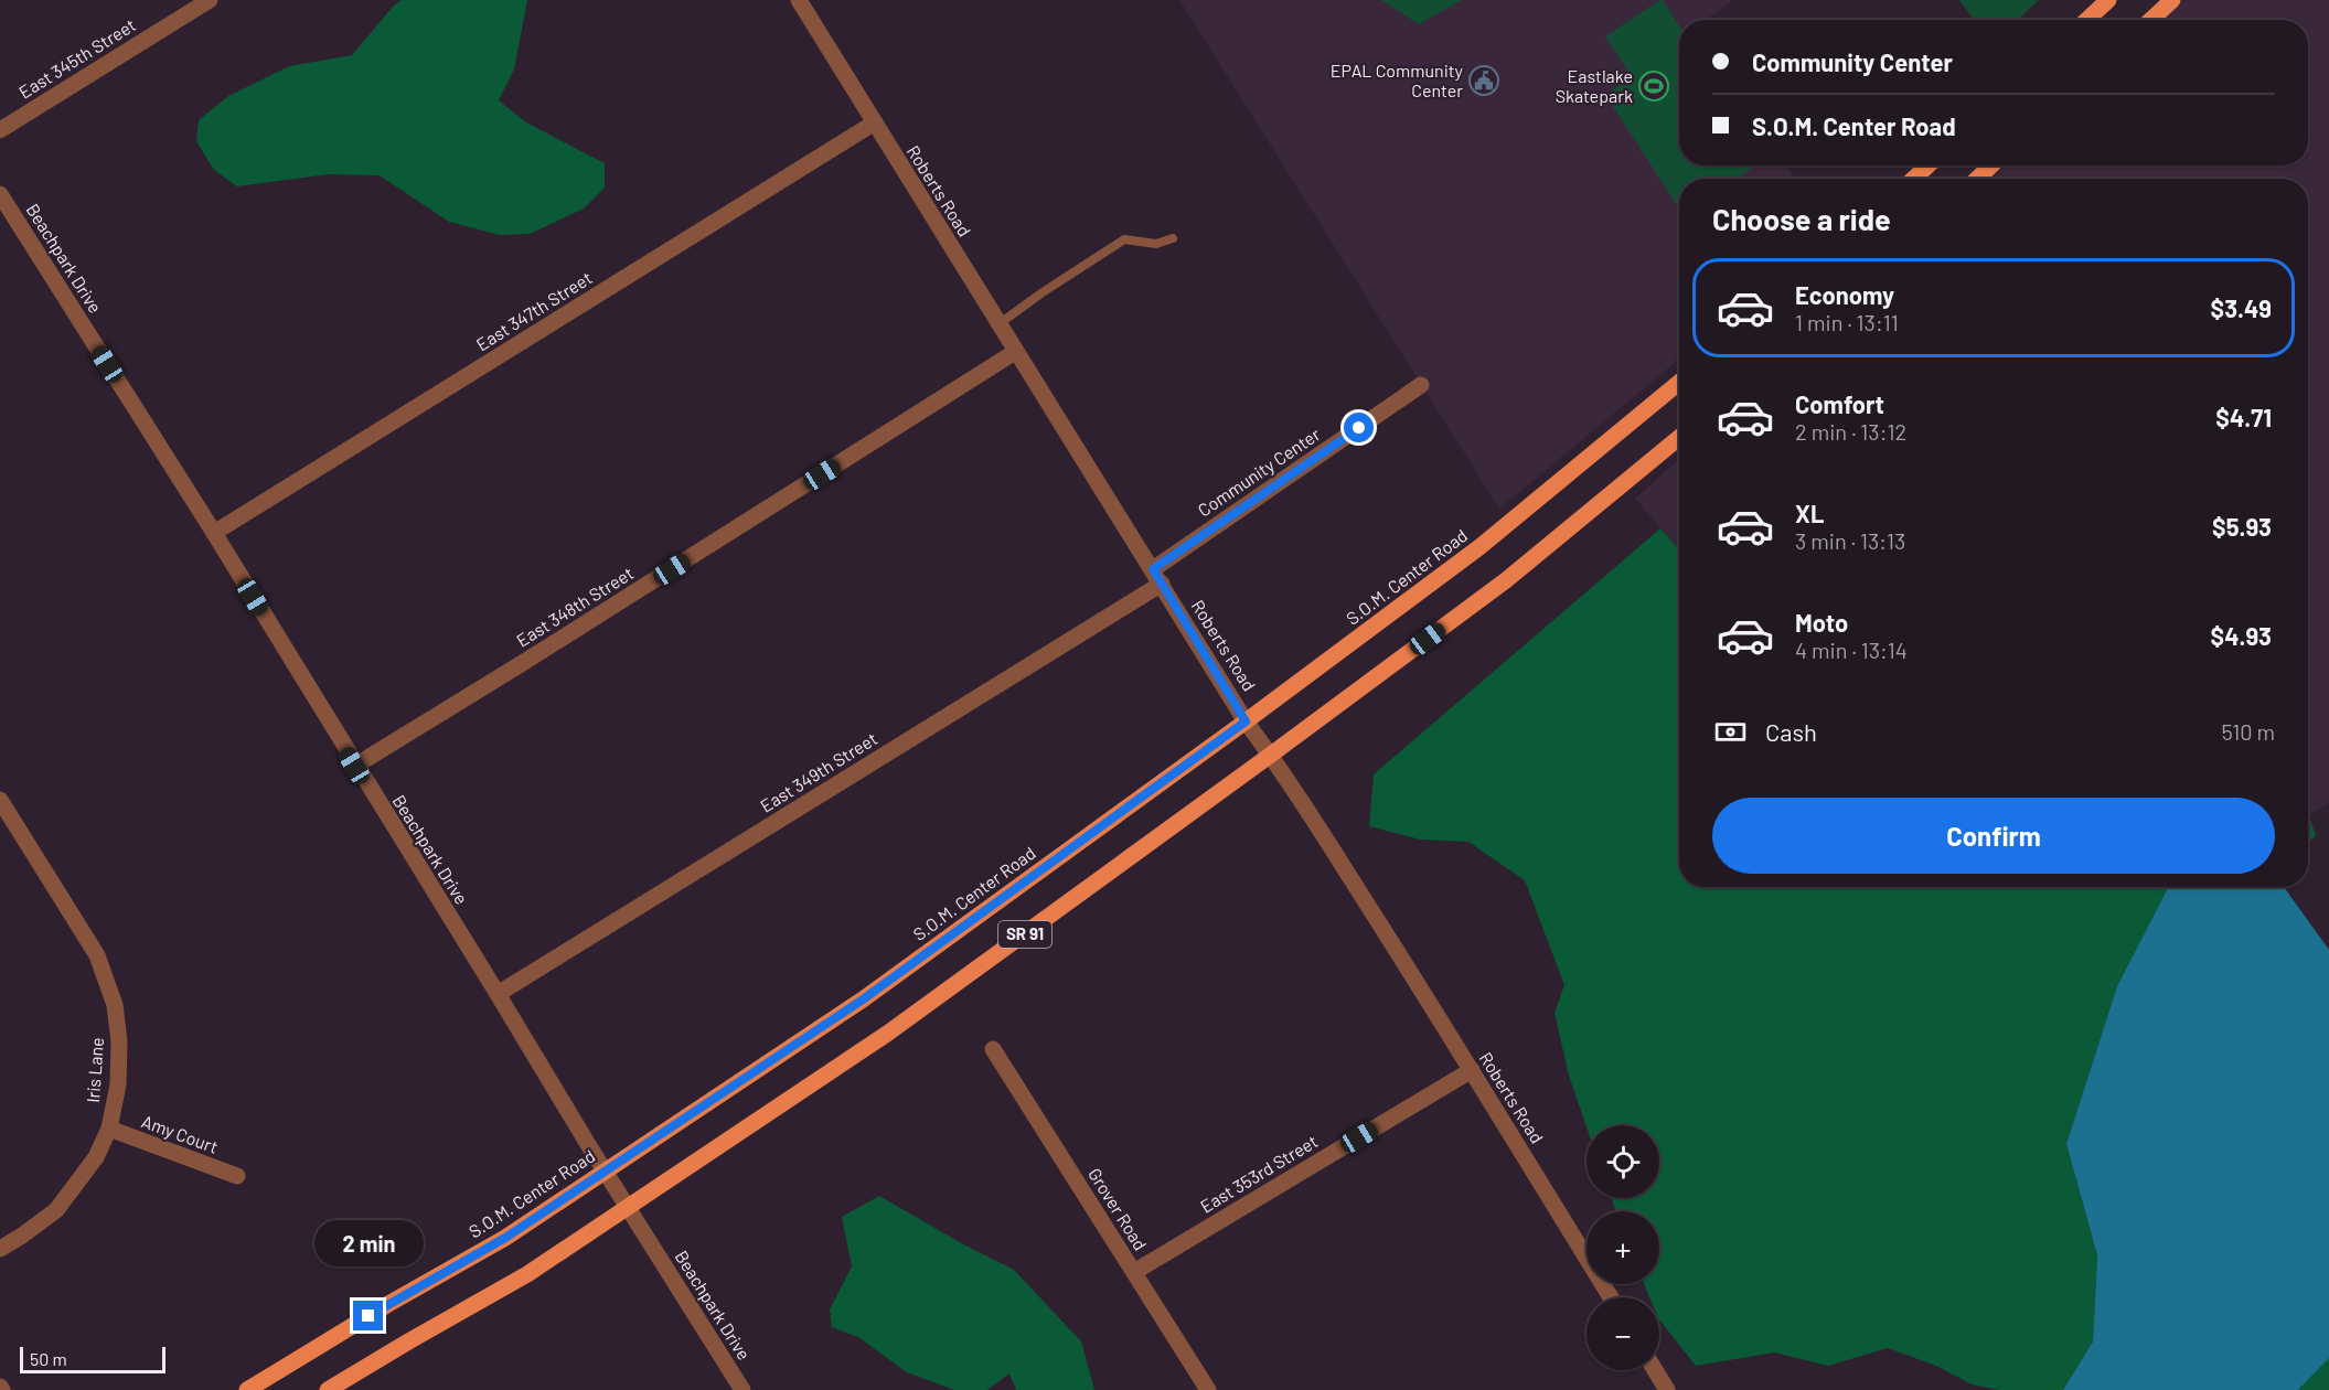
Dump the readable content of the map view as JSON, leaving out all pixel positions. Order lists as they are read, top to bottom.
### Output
{
  "streets": {
    "main road": ["S.O.M. Center Road", "SR 91"],
    "street": [
      "East 345th Street",
      "Roberts Road",
      "Beachpark Drive",
      "East 347th Street",
      "Community Center",
      "East 348th Street",
      "East 349th Street",
      "Iris Lane",
      "Amy Court",
      "East 353rd Street",
      "Grover Road"
    ]
  },
  "crossings": [
    ["Roberts Road", "East 347th Street"],
    ["Roberts Road", "Community Center"],
    ["Roberts Road", "S.O.M. Center Road"],
    ["Roberts Road", "East 348th Street"],
    ["Roberts Road", "East 349th Street"],
    ["Roberts Road", "SR 91"],
    ["Roberts Road", "East 353rd Street"],
    ["Beachpark Drive", "East 347th Street"],
    ["Beachpark Drive", "S.O.M. Center Road"],
    ["Beachpark Drive", "East 348th Street"],
    ["Beachpark Drive", "East 349th Street"],
    ["Beachpark Drive", "SR 91"],
    ["Community Center", "East 349th Street"],
    ["Iris Lane", "Amy Court"],
    ["East 353rd Street", "Grover Road"]
  ],
  "places": {
    "public building": ["EPAL Community Center"],
    "sports": ["Eastlake Skatepark"]
  },
  "scale_bar": "50 m",
  "page": {
    "banner": ["Community Center", "S.O.M. Center Road"],
    "heading": "Choose a ride",
    "list": [
      {
        "name": "Economy",
        "note": "1 min · 13:11",
        "value": "$3.49"
      },
      {
        "name": "Comfort",
        "note": "2 min · 13:12",
        "value": "$4.71"
      },
      {
        "name": "XL",
        "note": "3 min · 13:13",
        "value": "$5.93"
      },
      {
        "name": "Moto",
        "note": "4 min · 13:14",
        "value": "$4.93"
      }
    ],
    "pay": ["Cash", "510 m"],
    "buttons": "Confirm",
    "map_buttons": ["+", "−"],
    "bubble": "2 min",
    "scale": "50 m"
  }
}
